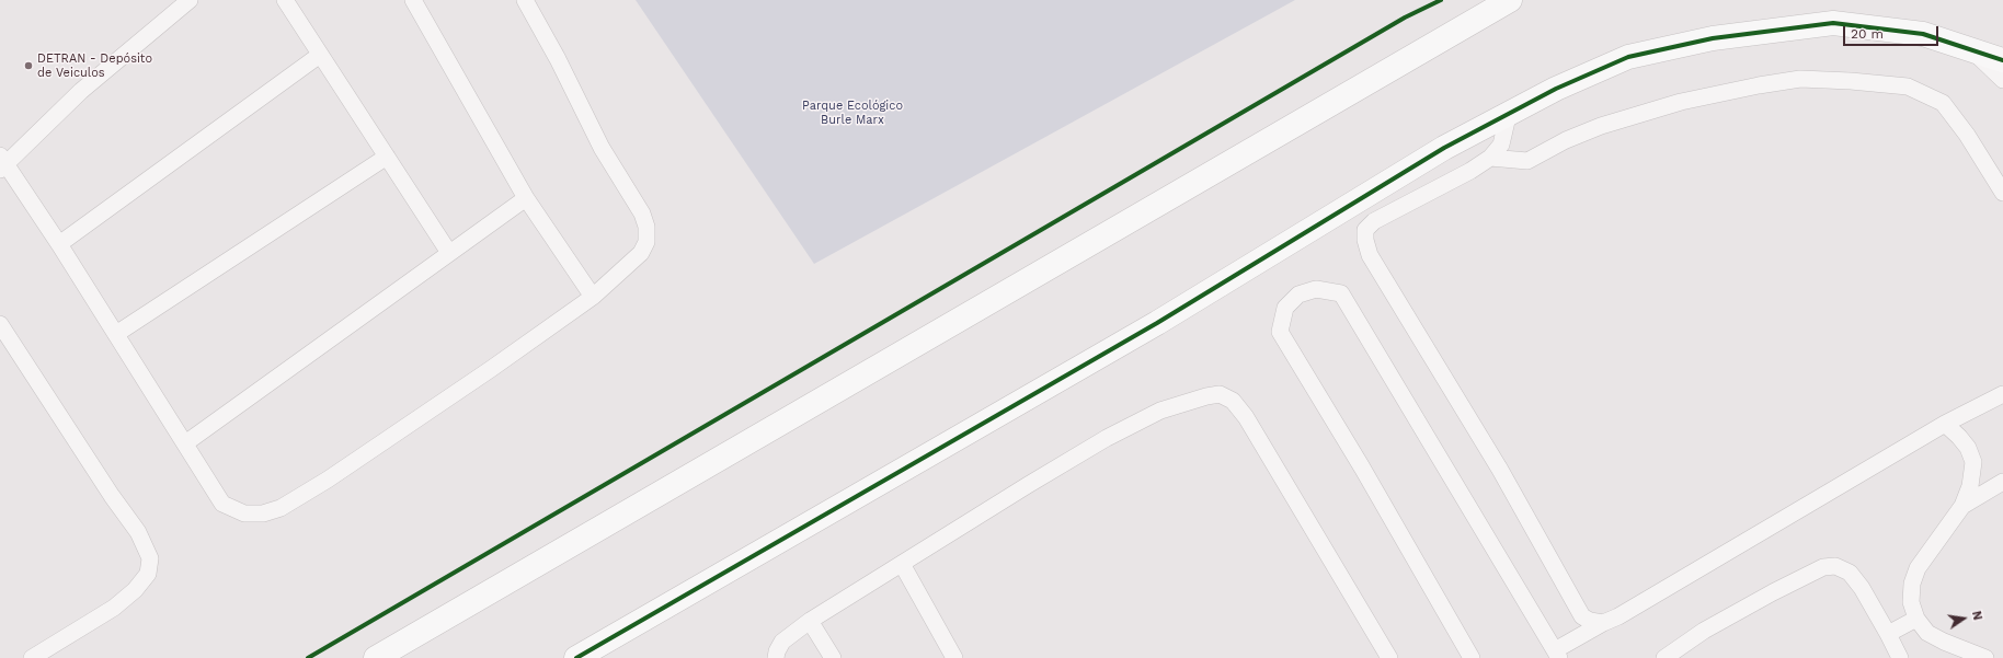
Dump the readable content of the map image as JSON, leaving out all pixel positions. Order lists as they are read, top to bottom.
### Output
{
  "parks": ["Parque Ecológico Burle Marx"],
  "places": ["DETRAN - Depósito de Veiculos"],
  "scale_bar": "20 m",
  "north": "right"
}
